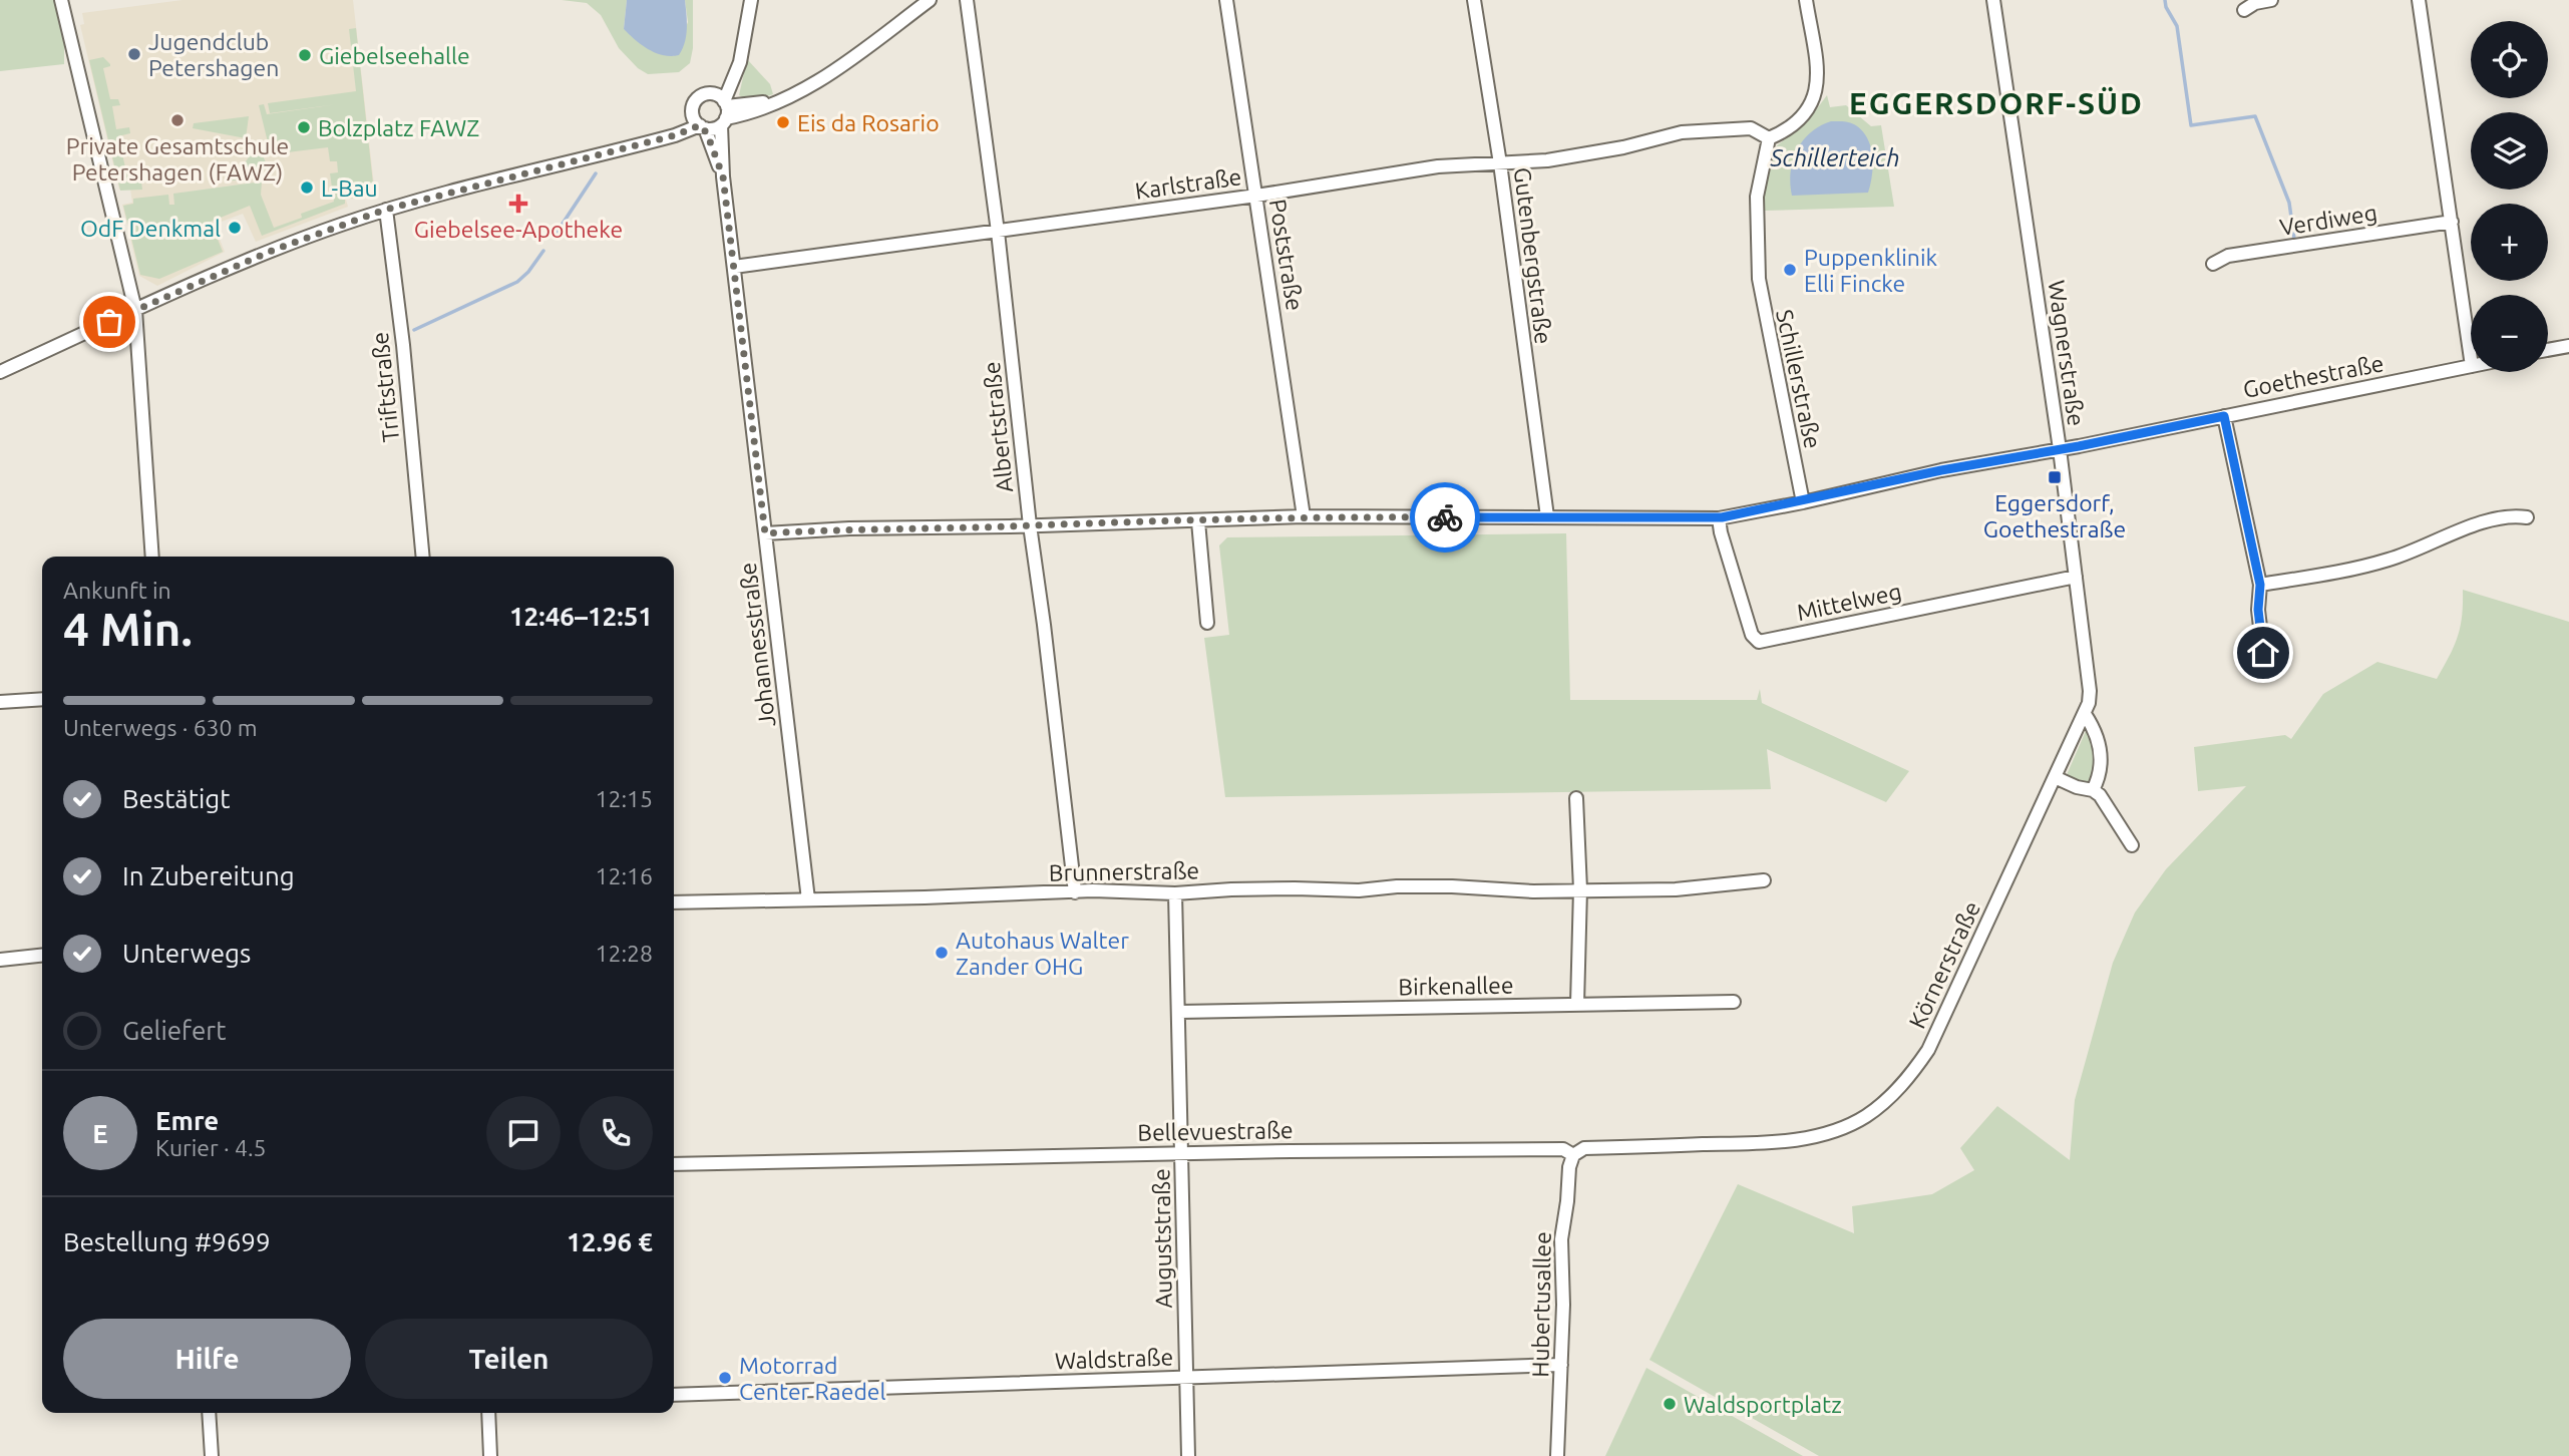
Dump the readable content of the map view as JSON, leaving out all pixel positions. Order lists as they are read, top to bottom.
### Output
{
  "streets": {
    "street": [
      "Karlstraße",
      "Verdiweg",
      "Poststraße",
      "Gutenbergstraße",
      "Wagnerstraße",
      "Goethestraße",
      "Schillerstraße",
      "Triftstraße",
      "Albertstraße",
      "Mittelweg",
      "Johannesstraße",
      "Brunnerstraße",
      "Körnerstraße",
      "Birkenallee",
      "Bellevuestraße",
      "Auguststraße",
      "Hubertusallee",
      "Waldstraße"
    ]
  },
  "crossings": [
    ["Karlstraße", "Poststraße"],
    ["Karlstraße", "Gutenbergstraße"],
    ["Karlstraße", "Schillerstraße"],
    ["Karlstraße", "Albertstraße"],
    ["Karlstraße", "Johannesstraße"],
    ["Poststraße", "Goethestraße"],
    ["Gutenbergstraße", "Goethestraße"],
    ["Wagnerstraße", "Goethestraße"],
    ["Wagnerstraße", "Mittelweg"],
    ["Wagnerstraße", "Körnerstraße"],
    ["Goethestraße", "Schillerstraße"],
    ["Goethestraße", "Albertstraße"],
    ["Goethestraße", "Mittelweg"],
    ["Goethestraße", "Johannesstraße"],
    ["Albertstraße", "Brunnerstraße"],
    ["Johannesstraße", "Brunnerstraße"],
    ["Brunnerstraße", "Auguststraße"],
    ["Körnerstraße", "Bellevuestraße"],
    ["Birkenallee", "Auguststraße"],
    ["Bellevuestraße", "Auguststraße"],
    ["Bellevuestraße", "Hubertusallee"],
    ["Auguststraße", "Waldstraße"],
    ["Hubertusallee", "Waldstraße"]
  ],
  "districts": ["EGGERSDORF-SÜD"],
  "water": ["Schillerteich"],
  "places": {
    "other": [
      "Jugendclub Petershagen",
      "Giebelseehalle",
      "Private Gesamtschule Petershagen (FAWZ)",
      "Eis da Rosario",
      "Bolzplatz FAWZ",
      "L-Bau",
      "OdF Denkmal",
      "Puppenklinik Elli Fincke",
      "Autohaus Walter Zander OHG",
      "Motorrad Center Raedel",
      "Waldsportplatz"
    ],
    "health": ["Giebelsee-Apotheke"],
    "transit": ["Eggersdorf, Goethestraße"]
  },
  "page": {
    "map_buttons": ["+", "−"],
    "heading": ["4 Min.", "Ankunft in", "12:46–12:51"],
    "panel": [
      "Emre",
      "Kurier · 4.5",
      "Bestellung #9699",
      "12.96 €"
    ],
    "bar": "Unterwegs · 630 m",
    "list": [
      ["Bestätigt", "12:15"],
      ["In Zubereitung", "12:16"],
      ["Unterwegs", "12:28"],
      "Geliefert"
    ],
    "round": "E",
    "buttons": ["Hilfe", "Teilen"]
  }
}
